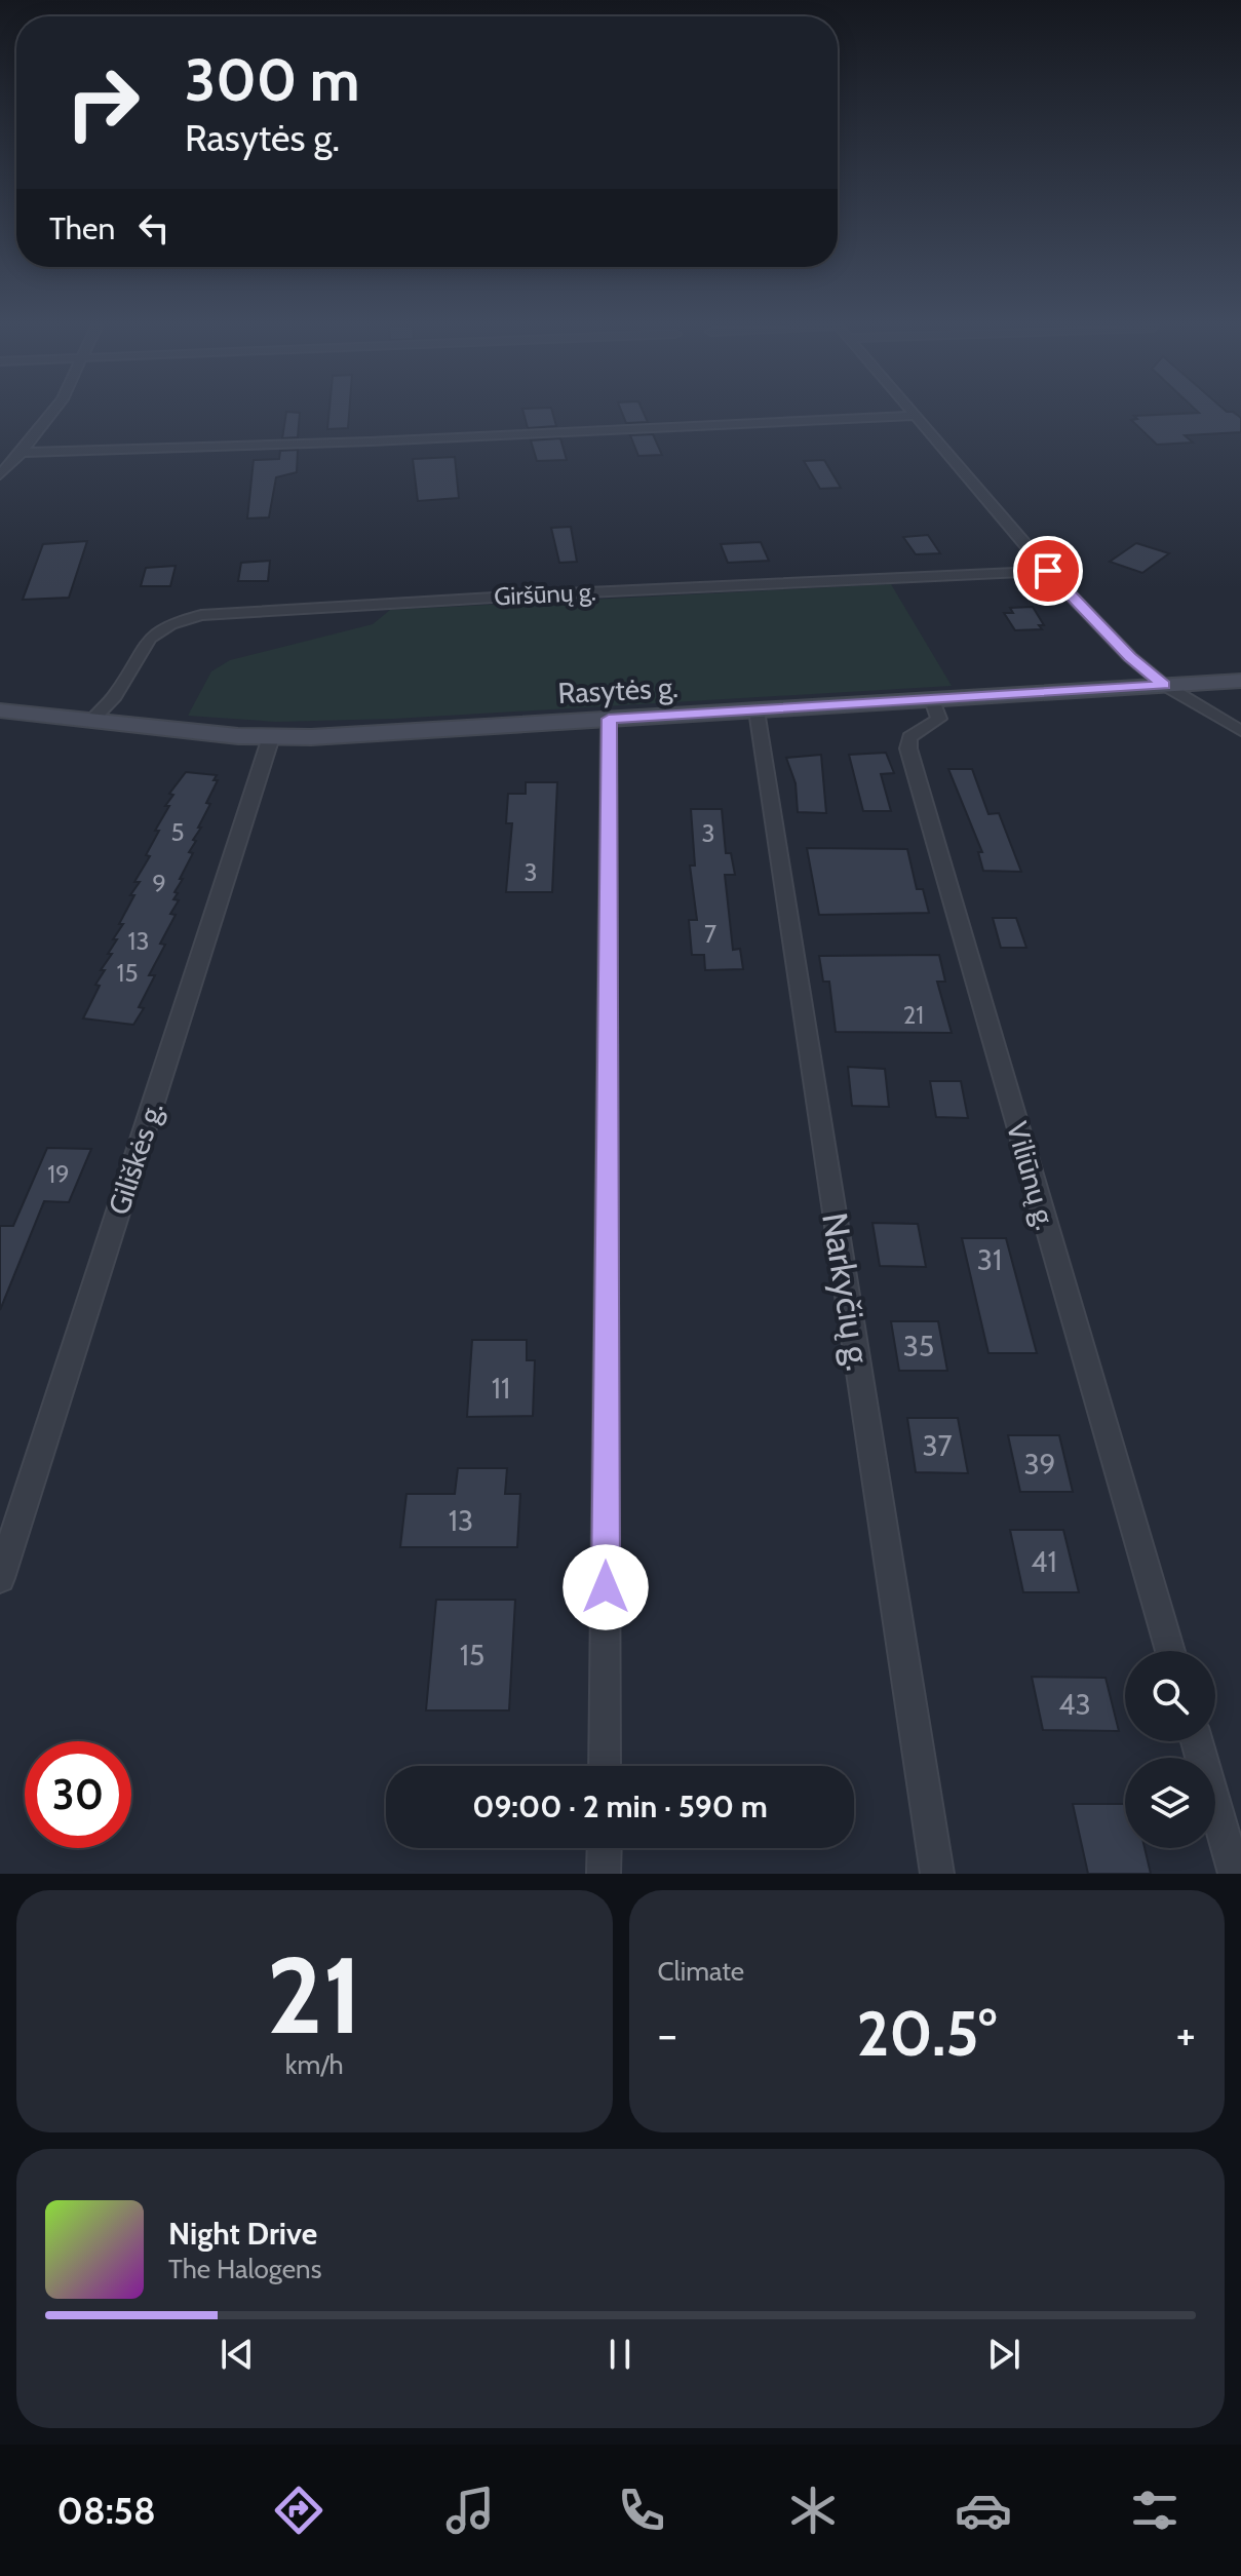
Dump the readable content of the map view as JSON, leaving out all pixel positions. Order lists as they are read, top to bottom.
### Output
{
  "streets": {
    "main road": ["Rasytės g."],
    "street": [
      "Giršūnų g.",
      "Giliškės g.",
      "Viliūnų g.",
      "Narkyčių g."
    ]
  },
  "crossings": [
    ["Giršūnų g.", "Rasytės g."],
    ["Rasytės g.", "Giliškės g."],
    ["Rasytės g.", "Viliūnų g."],
    ["Rasytės g.", "Narkyčių g."]
  ],
  "house_numbers": [
    "5",
    "3",
    "3",
    "9",
    "7",
    "13",
    "15",
    "21",
    "19",
    "31",
    "35",
    "11",
    "37",
    "39",
    "13",
    "41",
    "15",
    "43"
  ],
  "page": {
    "turn": ["300 m", "Rasytės g."],
    "then": "Then",
    "limit": "30",
    "trip": "09:00 · 2 min · 590 m",
    "tile": [
      ["21", "km/h"],
      "Climate"
    ],
    "heat": ["−", "20.5°", "+"],
    "song": ["Night Drive", "The Halogens"],
    "tabs": "08:58"
  }
}
